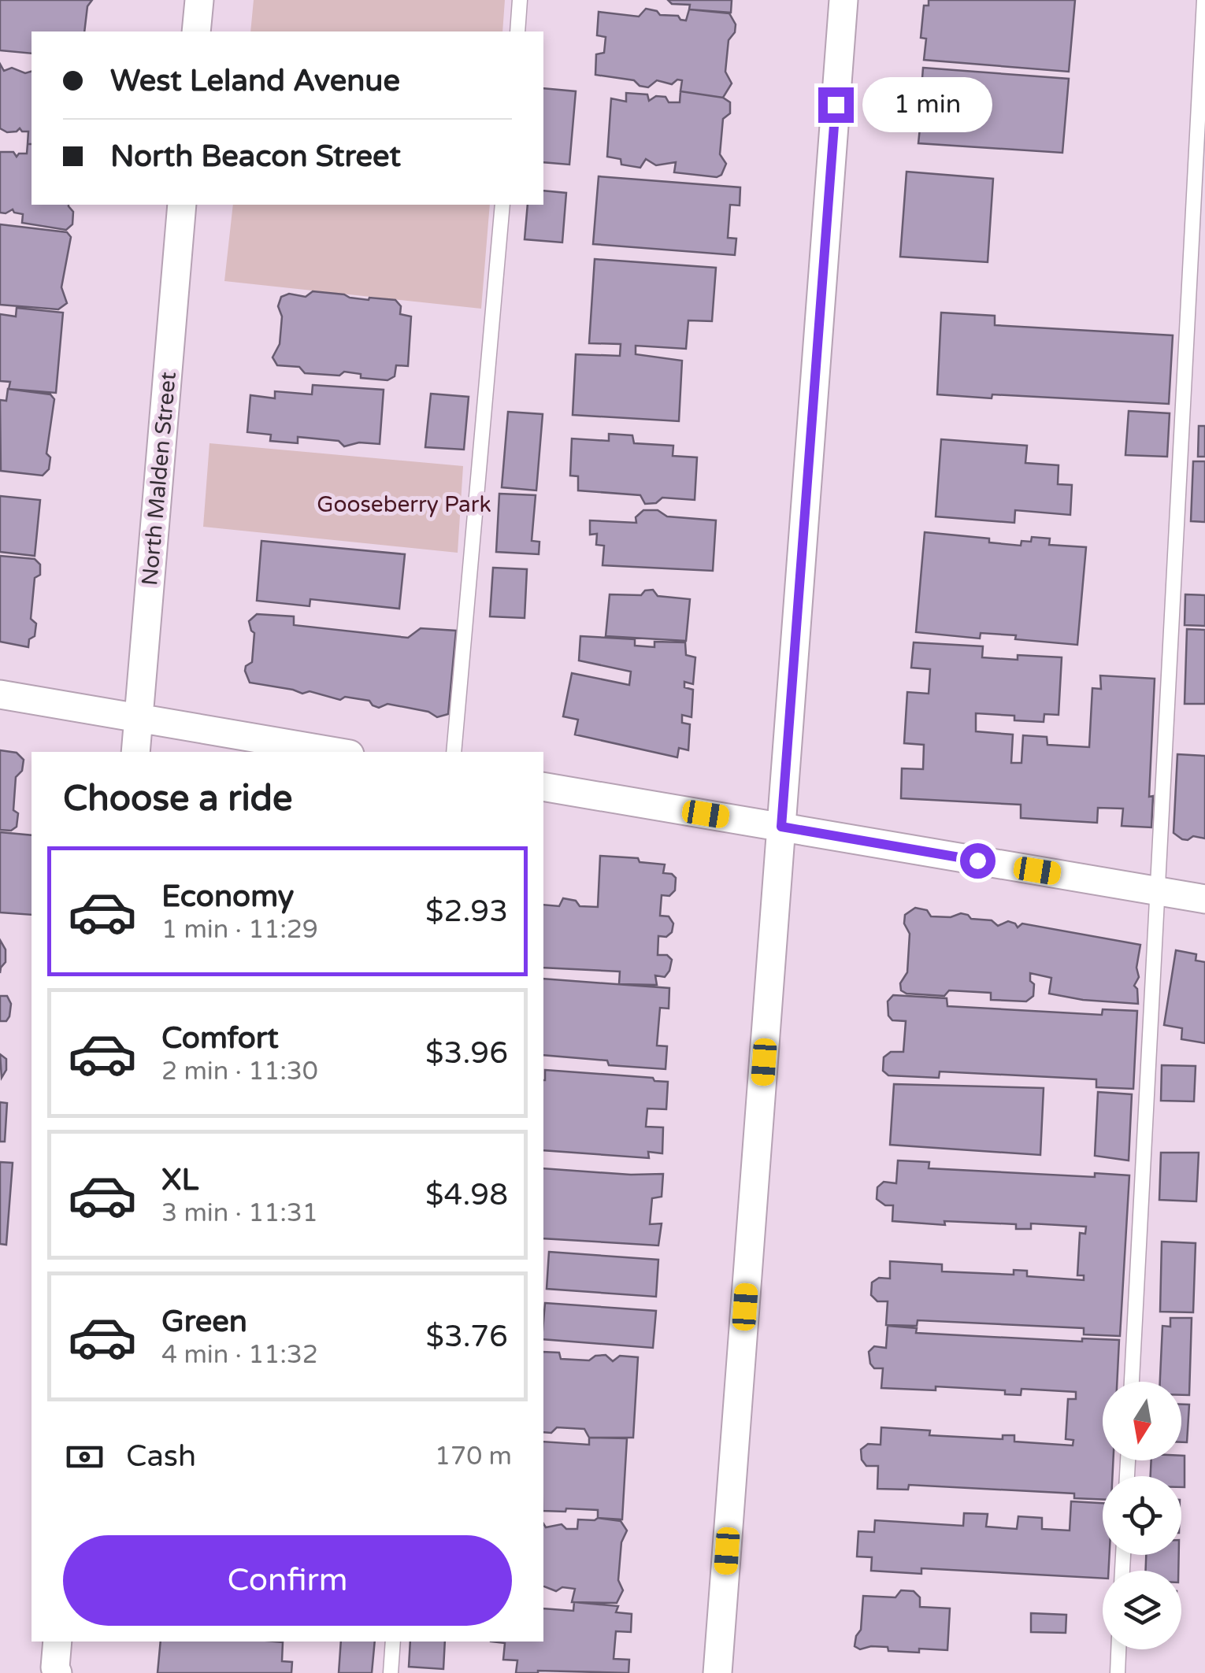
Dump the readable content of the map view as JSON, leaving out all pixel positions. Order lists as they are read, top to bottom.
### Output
{
  "streets": {
    "street": ["North Malden Street"]
  },
  "parks": ["Gooseberry Park"],
  "north": "bottom",
  "page": {
    "banner": ["West Leland Avenue", "North Beacon Street"],
    "bubble": "1 min",
    "heading": "Choose a ride",
    "list": [
      {
        "name": "Economy",
        "note": "1 min · 11:29",
        "value": "$2.93"
      },
      {
        "name": "Comfort",
        "note": "2 min · 11:30",
        "value": "$3.96"
      },
      {
        "name": "XL",
        "note": "3 min · 11:31",
        "value": "$4.98"
      },
      {
        "name": "Green",
        "note": "4 min · 11:32",
        "value": "$3.76"
      }
    ],
    "pay": ["Cash", "170 m"],
    "buttons": "Confirm"
  }
}
